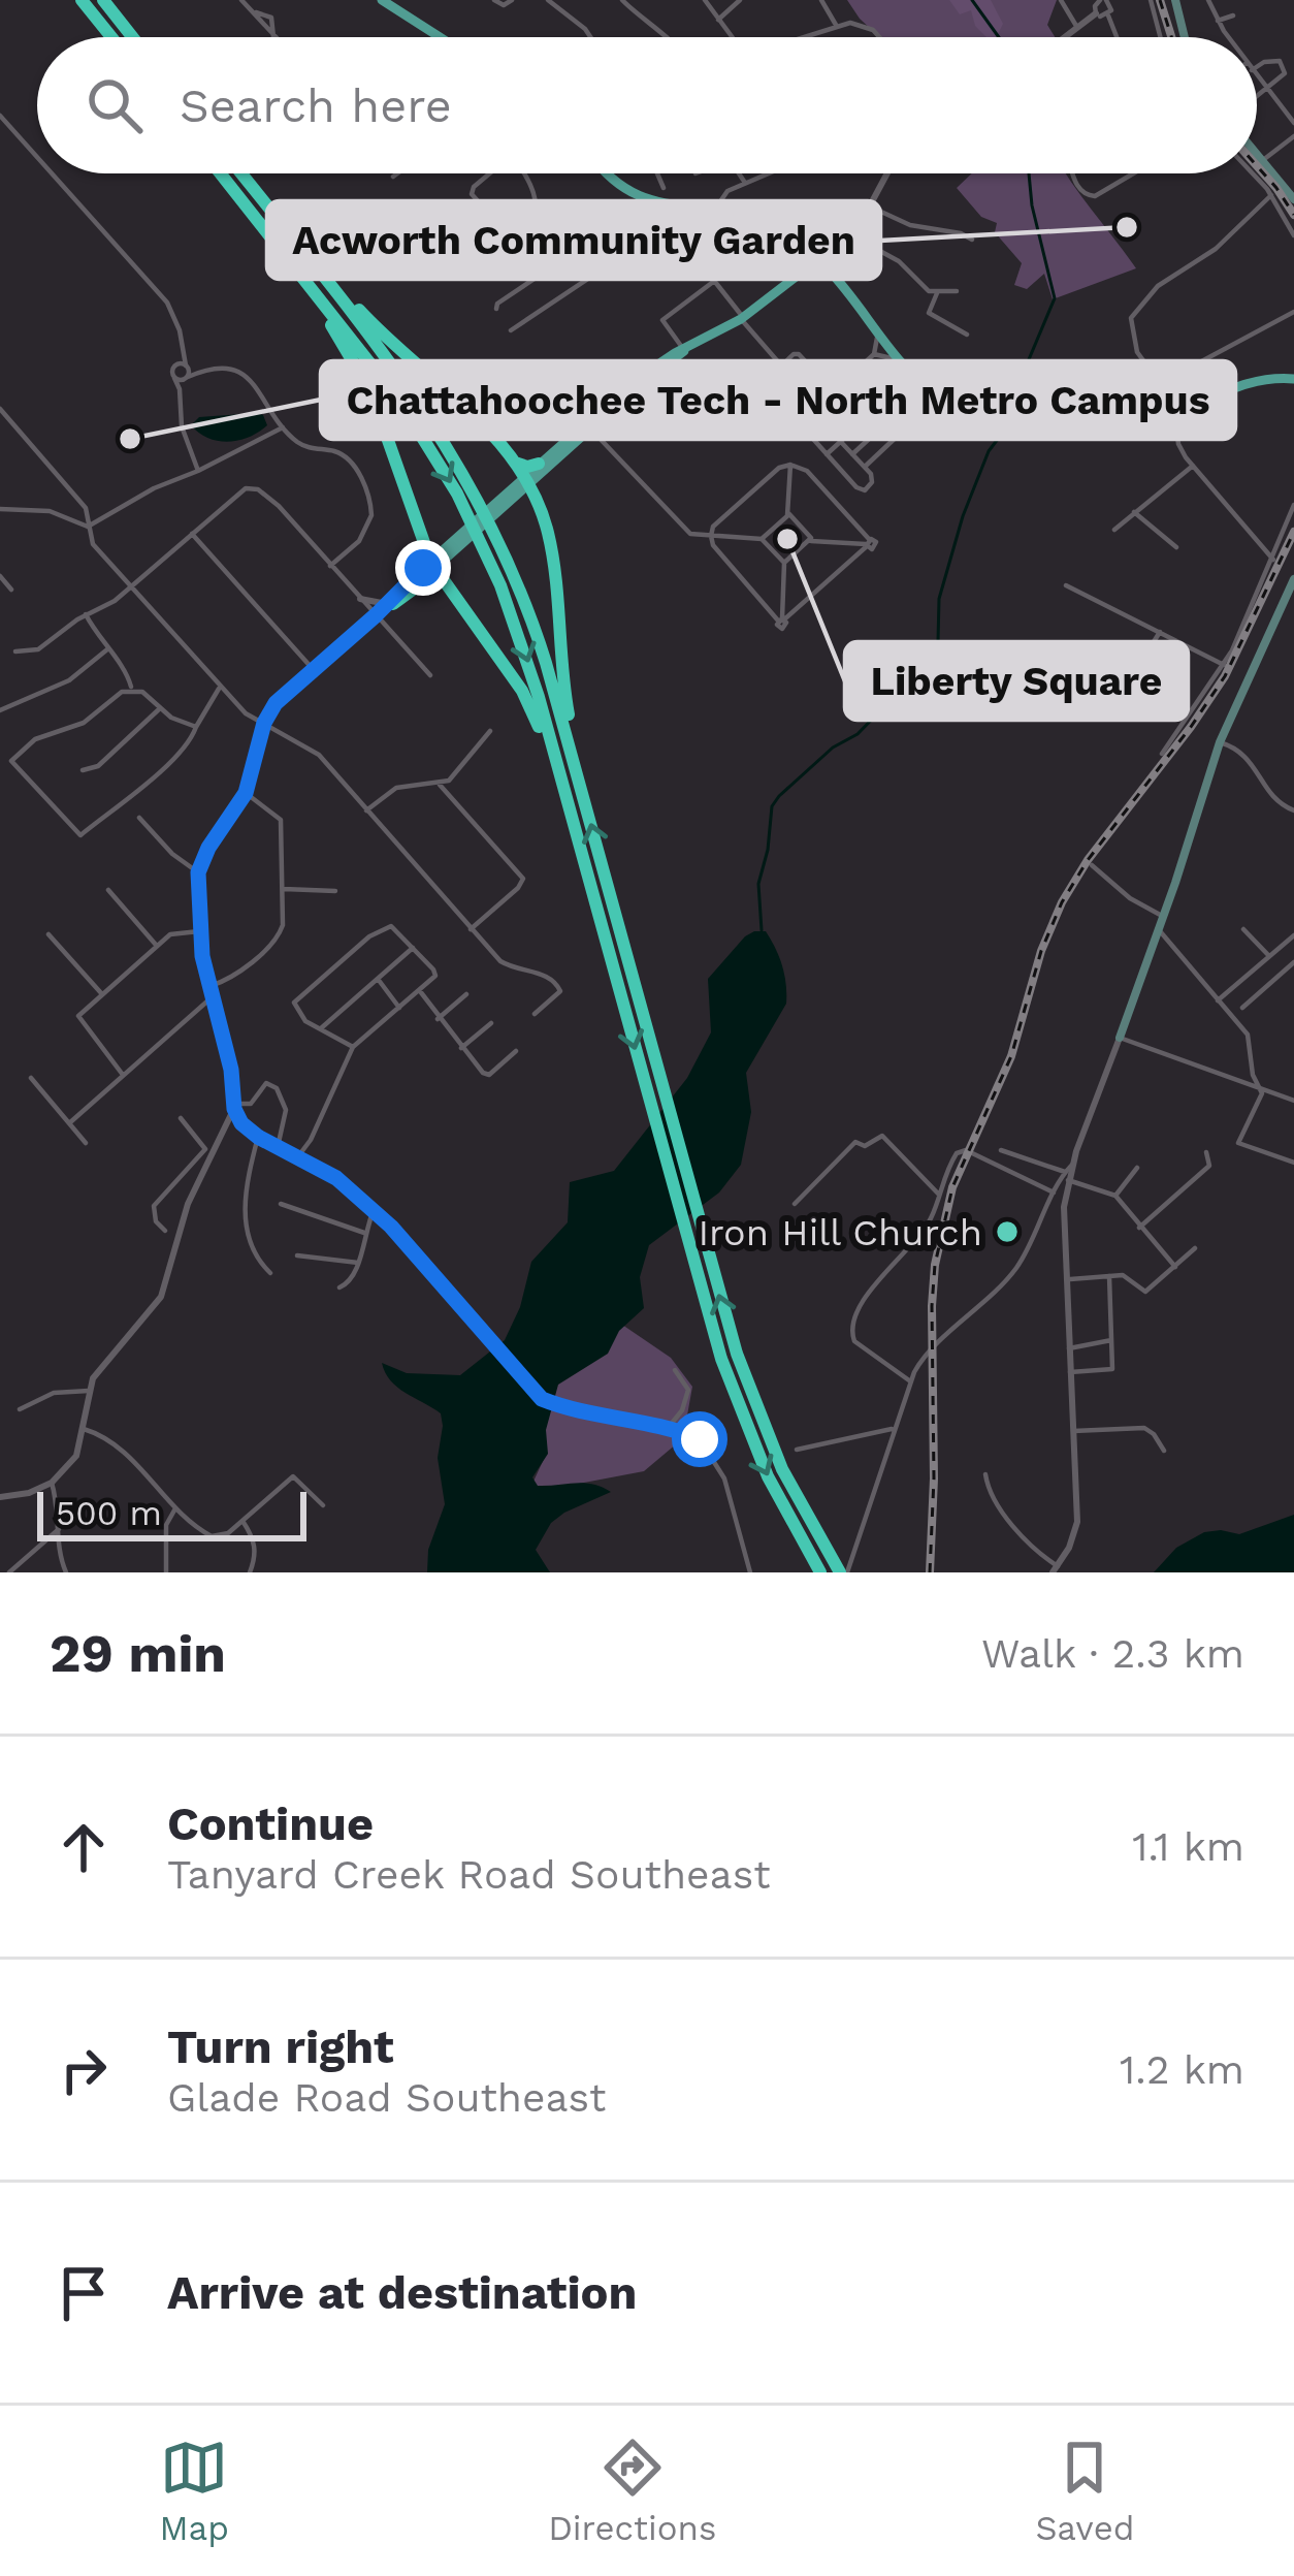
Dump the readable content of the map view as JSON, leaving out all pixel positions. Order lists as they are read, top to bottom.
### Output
{
  "places": [
    "Acworth Community Garden",
    "Chattahoochee Tech - North Metro Campus",
    "Liberty Square",
    "Iron Hill Church"
  ],
  "scale_bar": "500 m",
  "page": {
    "search": "Search here",
    "scale": "500 m",
    "heading": ["29 min", "Walk · 2.3 km"],
    "list": [
      ["Continue", "Tanyard Creek Road Southeast", "1.1 km"],
      ["Turn right", "Glade Road Southeast", "1.2 km"],
      "Arrive at destination"
    ],
    "nav": ["Map", "Directions", "Saved"]
  }
}
